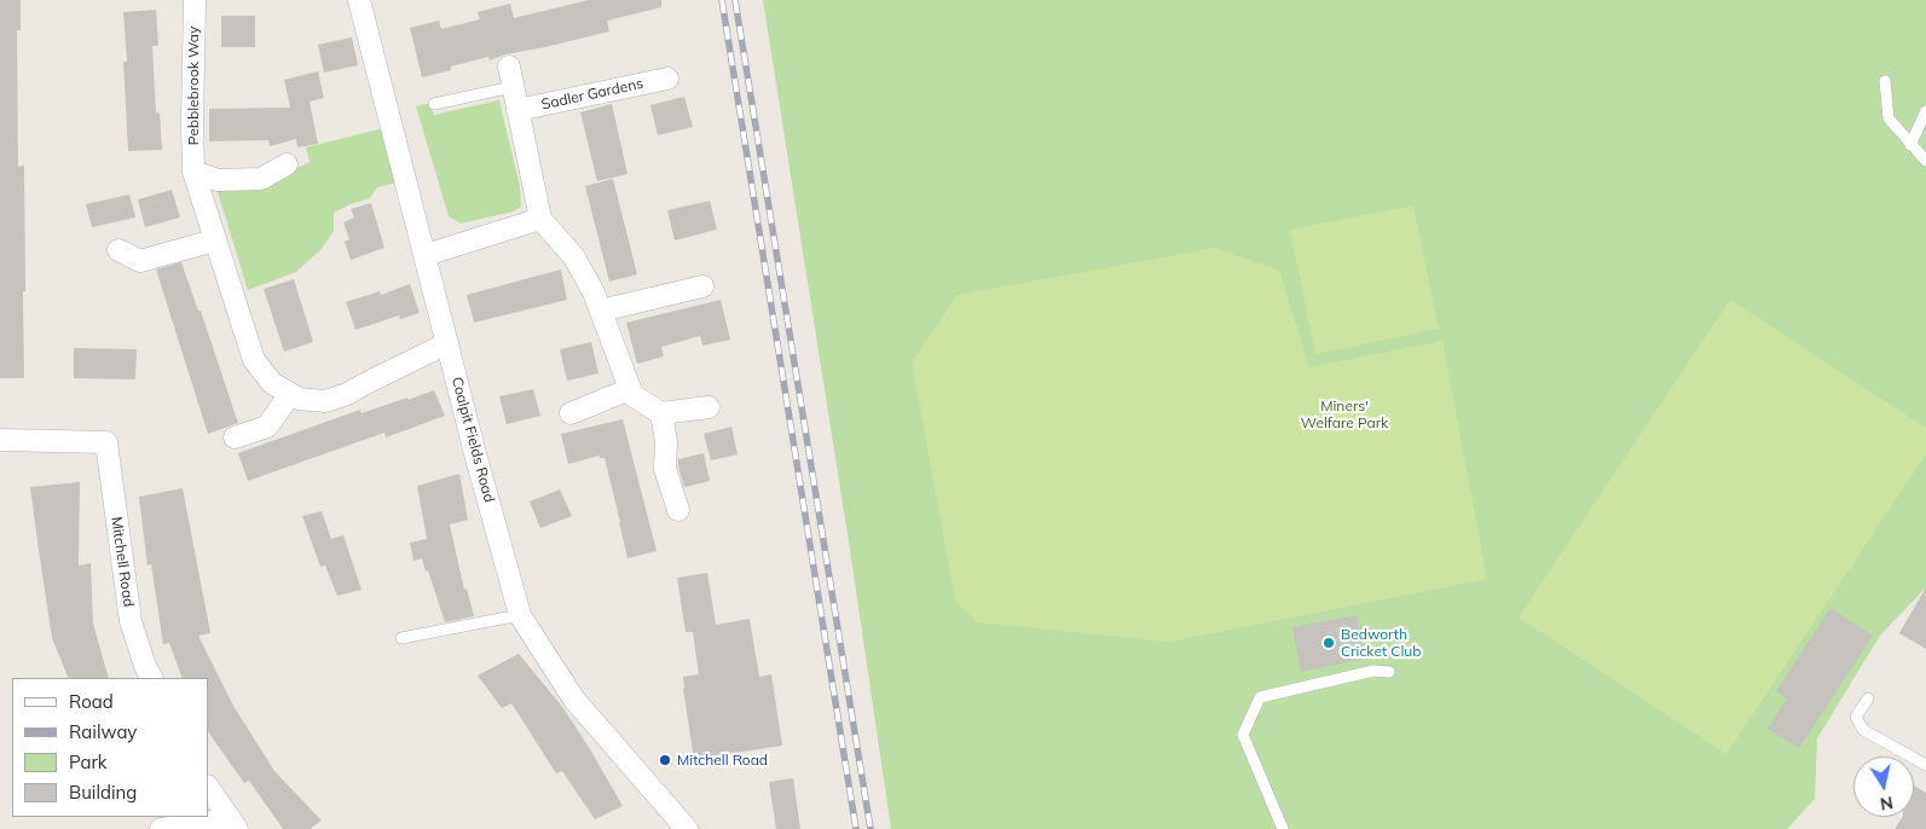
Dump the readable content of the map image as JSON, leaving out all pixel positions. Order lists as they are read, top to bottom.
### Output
{
  "streets": {
    "street": [
      "Pebblebrook Way",
      "Sadler Gardens",
      "Coalpit Fields Road",
      "Mitchell Road"
    ]
  },
  "crossings": [
    ["Pebblebrook Way", "Coalpit Fields Road"]
  ],
  "parks": ["Miners' Welfare Park"],
  "places": ["Bedworth Cricket Club", "Mitchell Road"],
  "legend": [
    "Road",
    "Railway",
    "Park",
    "Building"
  ],
  "north": "bottom"
}
